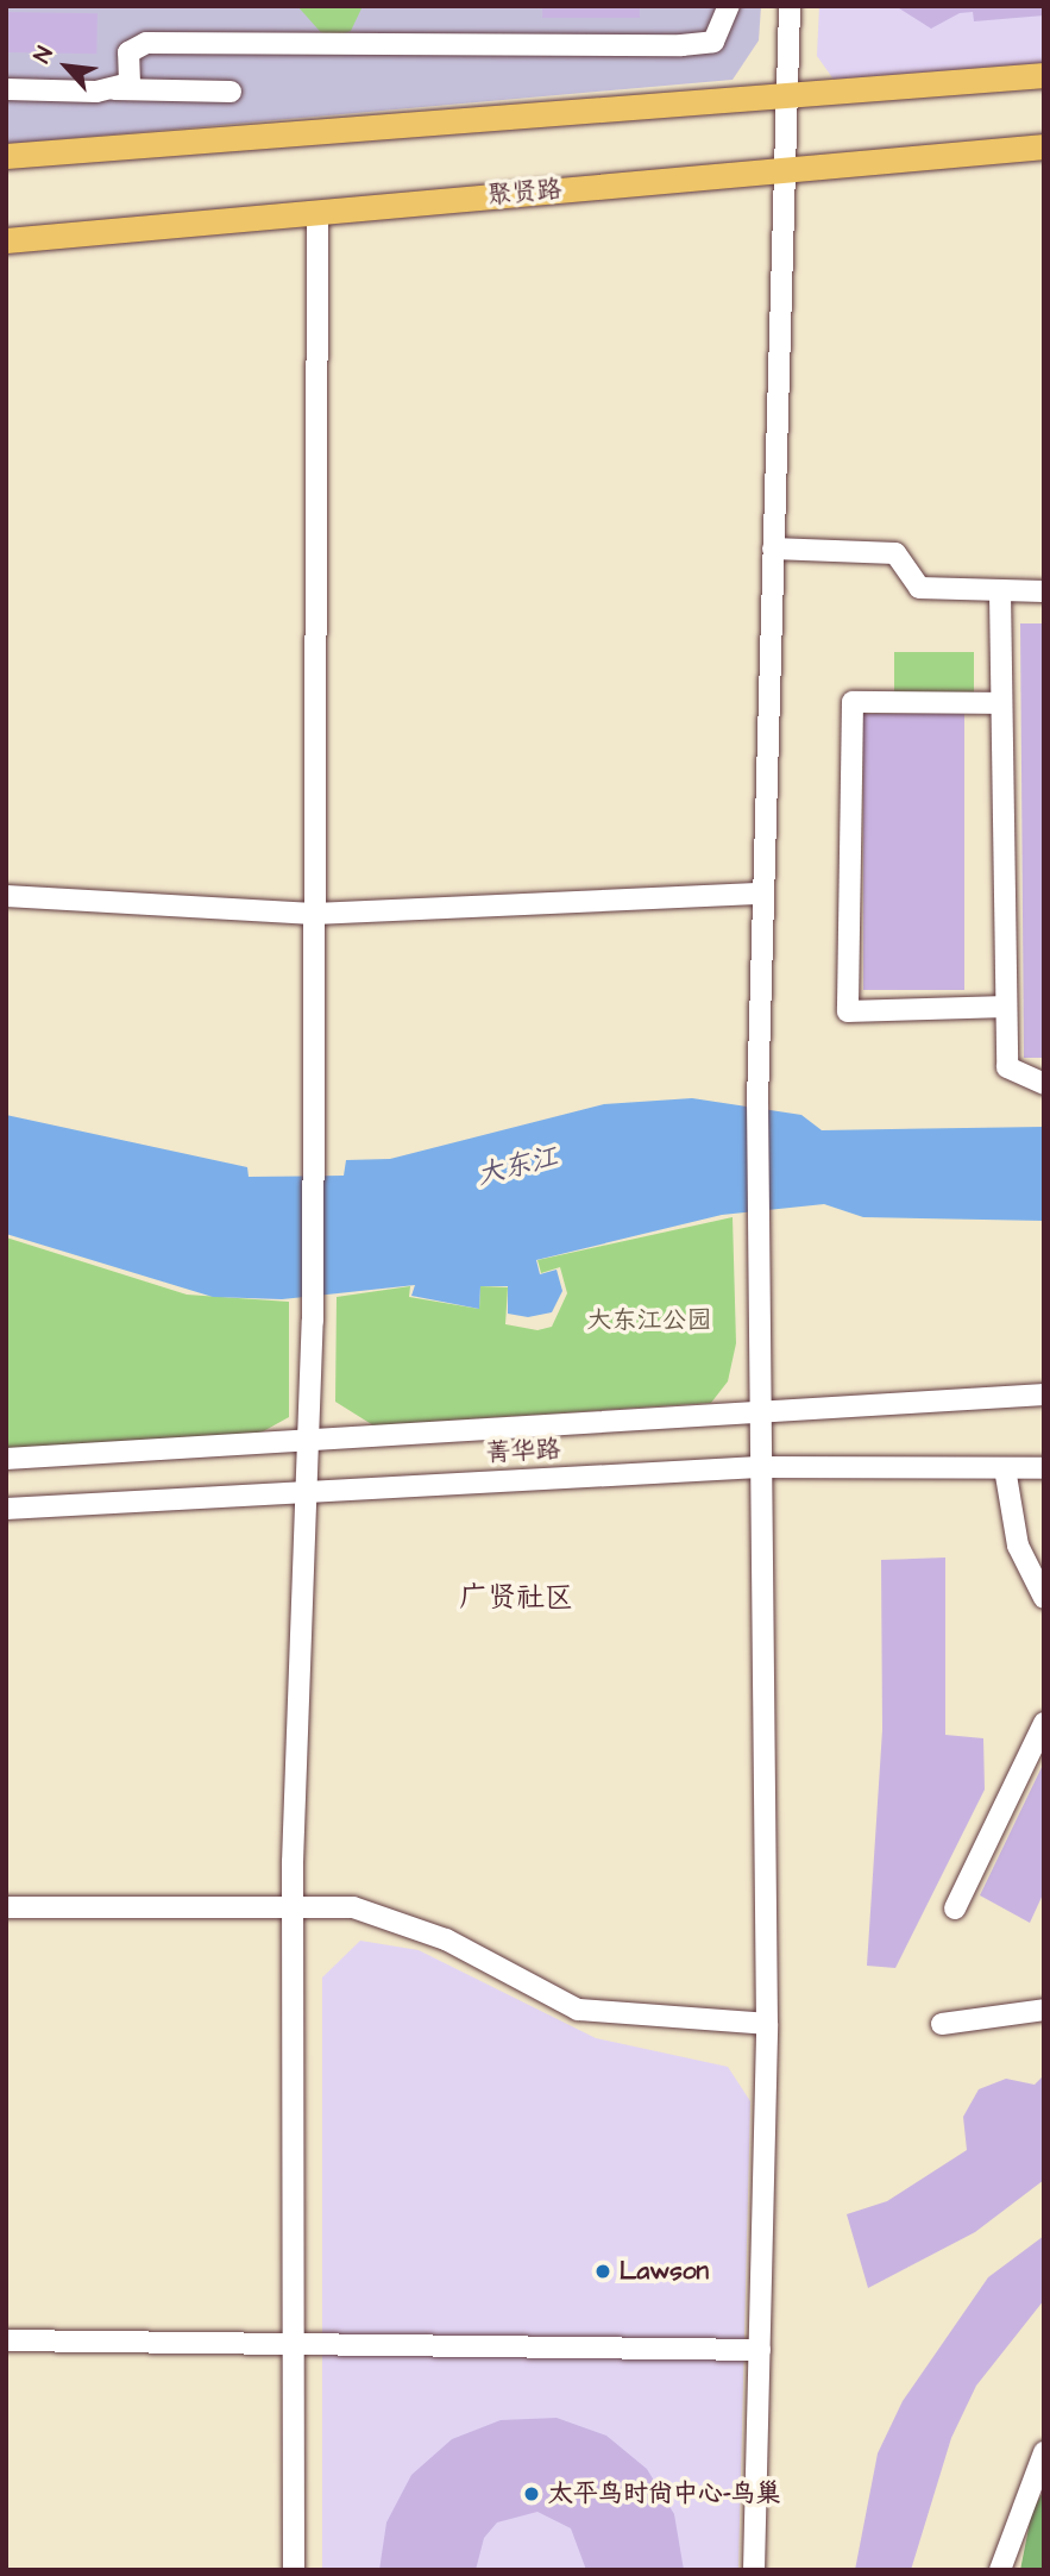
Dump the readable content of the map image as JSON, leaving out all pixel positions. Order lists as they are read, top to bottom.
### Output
{
  "streets": {
    "main road": ["聚贤路"],
    "street": ["菁华路"]
  },
  "districts": ["广贤社区"],
  "water": ["大东江"],
  "parks": ["大东江公园"],
  "places": ["Lawson", "太平鸟时尚中心-鸟巢"],
  "north": "top left"
}
